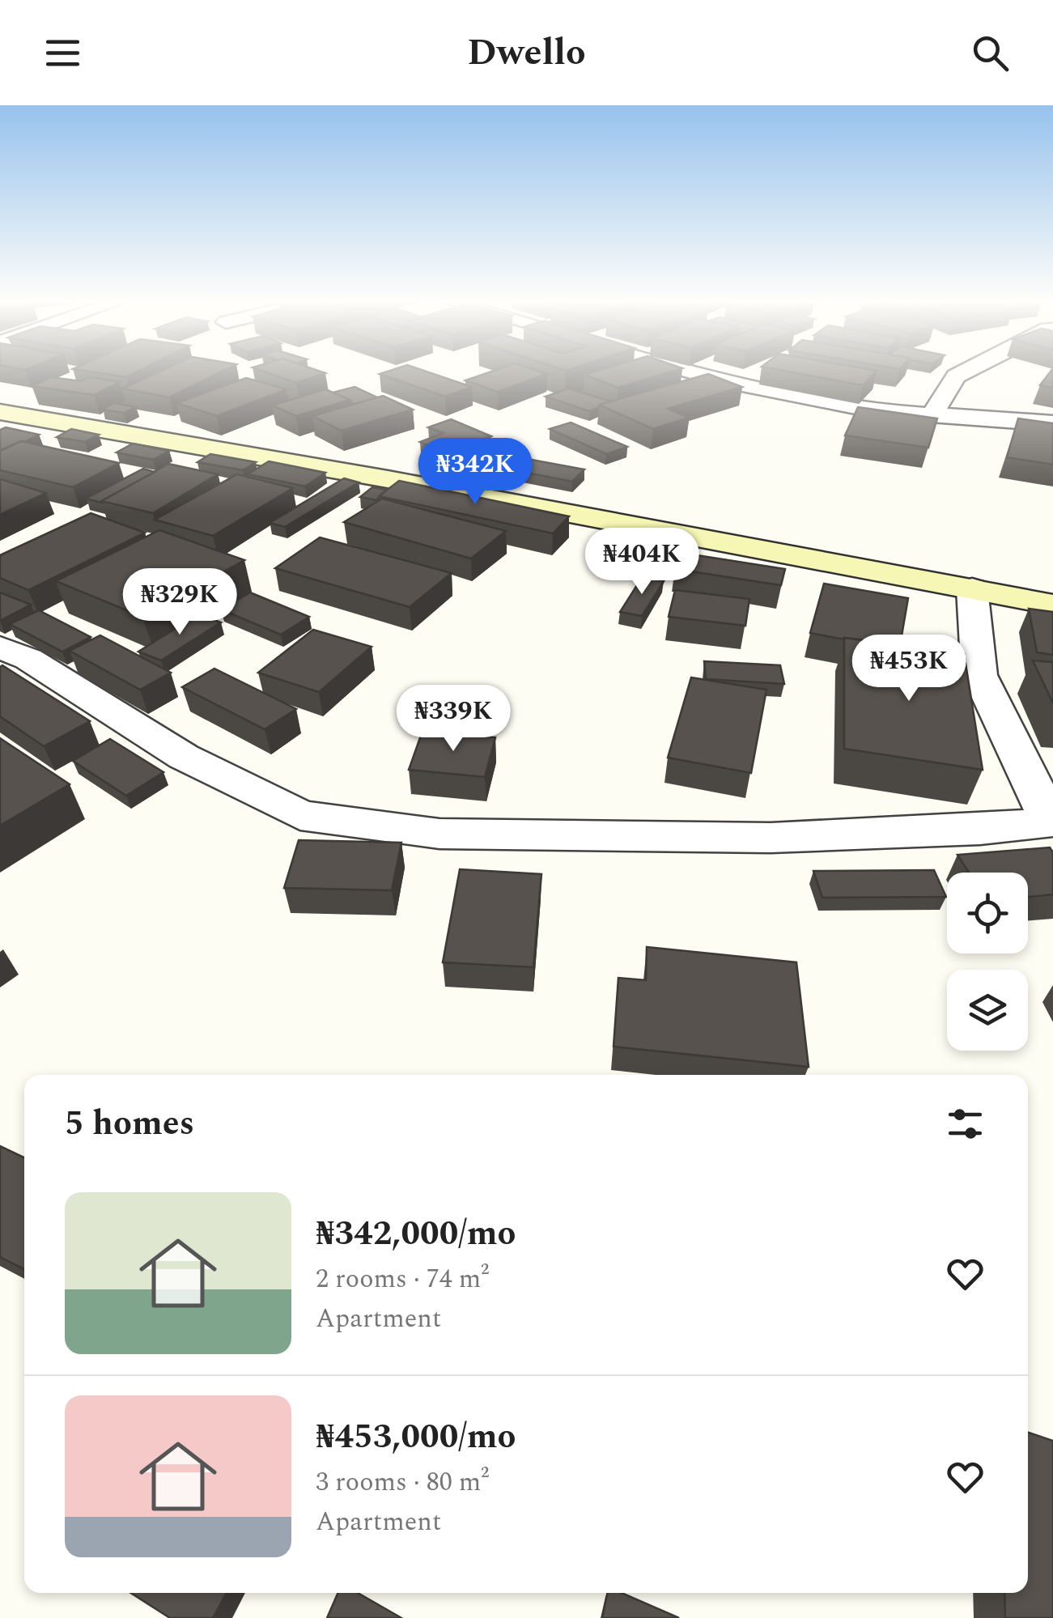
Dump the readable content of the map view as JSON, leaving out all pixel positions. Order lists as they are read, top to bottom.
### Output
{
  "page": {
    "header": "Dwello",
    "price": [
      "₦342K",
      "₦404K",
      "₦329K",
      "₦453K",
      "₦339K"
    ],
    "heading": "5 homes",
    "list": [
      {
        "name": "₦342,000/mo",
        "note": "2 rooms · 74 m² · Apartment"
      },
      {
        "name": "₦453,000/mo",
        "note": "3 rooms · 80 m² · Apartment"
      }
    ]
  }
}
